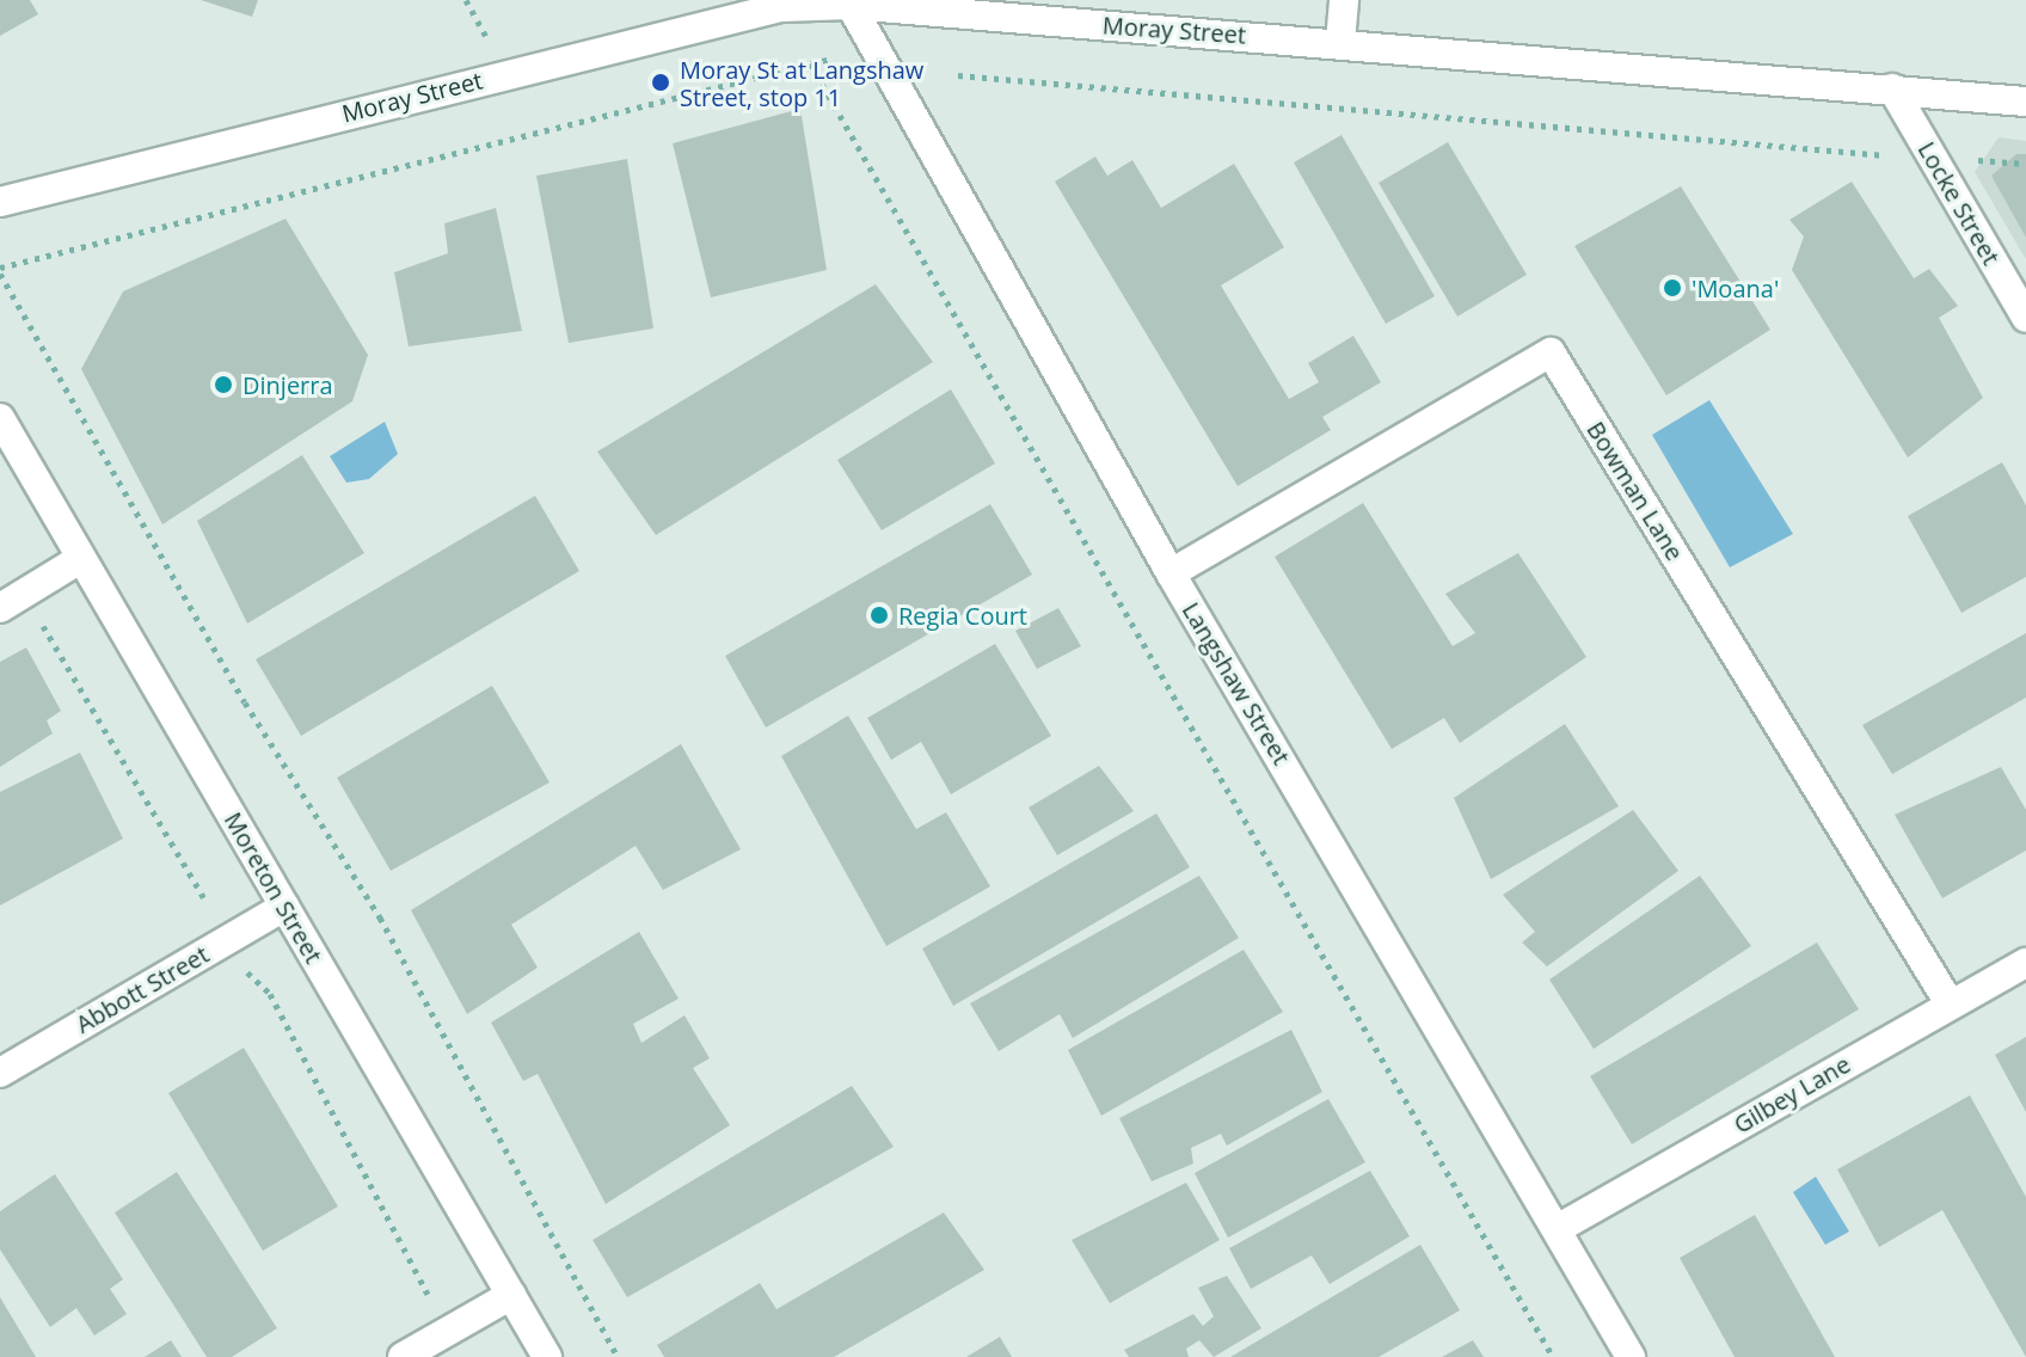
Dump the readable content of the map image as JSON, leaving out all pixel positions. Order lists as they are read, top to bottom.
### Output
{
  "streets": {
    "street": [
      "Moray Street",
      "Locke Street",
      "Bowman Lane",
      "Langshaw Street",
      "Moreton Street",
      "Abbott Street",
      "Gilbey Lane"
    ]
  },
  "crossings": [
    ["Moray Street", "Locke Street"],
    ["Moray Street", "Langshaw Street"],
    ["Bowman Lane", "Langshaw Street"],
    ["Bowman Lane", "Gilbey Lane"],
    ["Langshaw Street", "Gilbey Lane"],
    ["Moreton Street", "Abbott Street"]
  ],
  "places": [
    "Moray St at Langshaw Street, stop 11",
    "'Moana'",
    "Dinjerra",
    "Regia Court"
  ]
}
